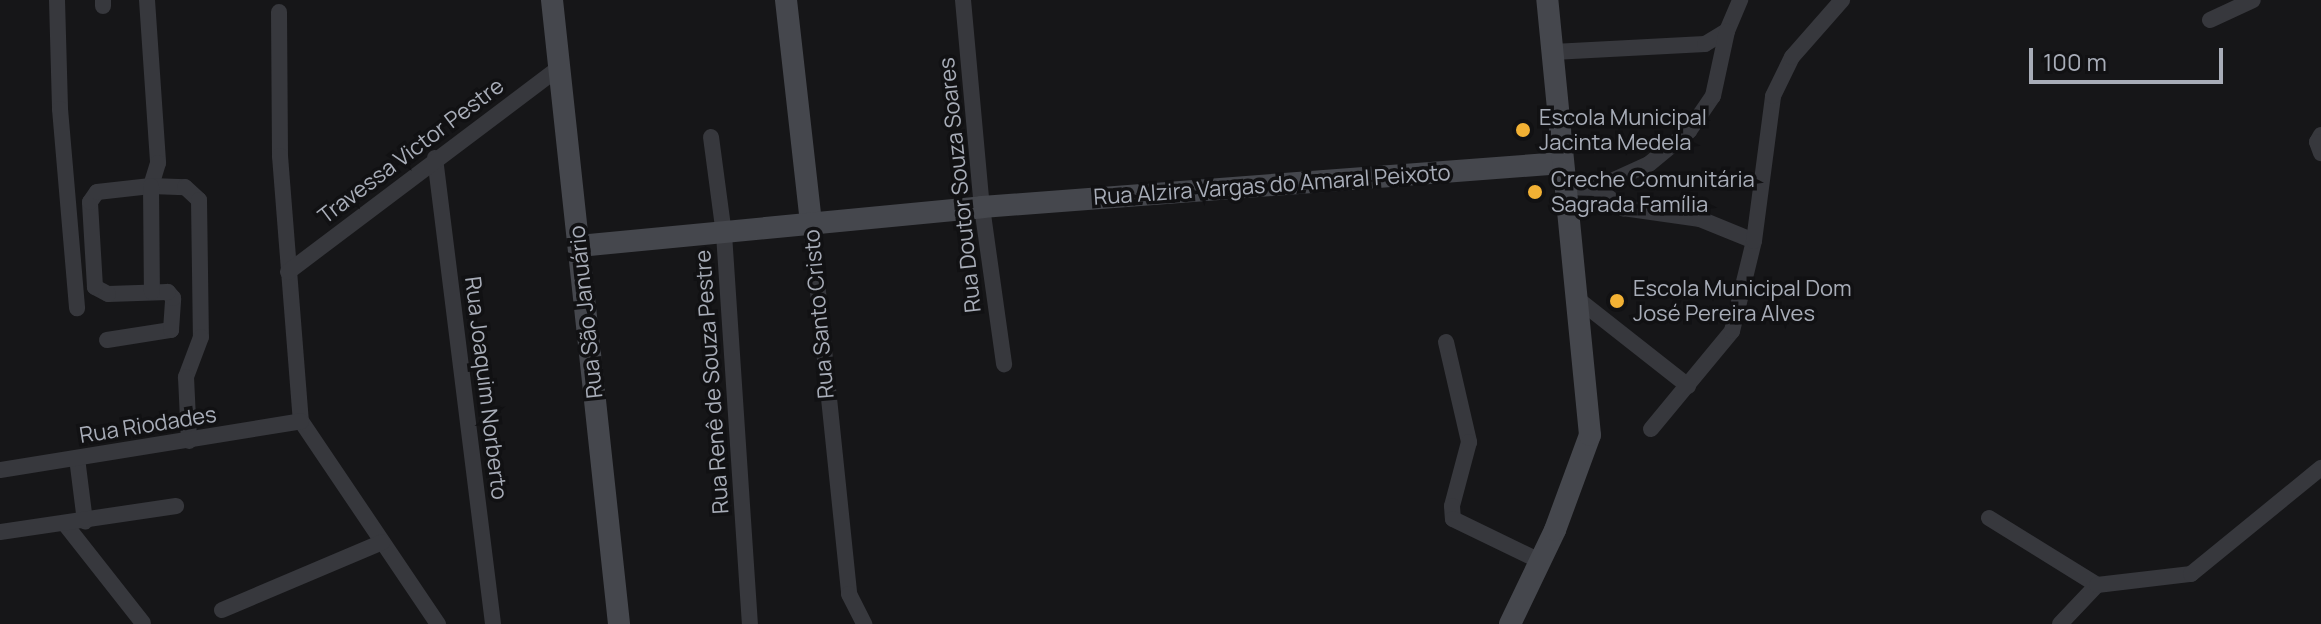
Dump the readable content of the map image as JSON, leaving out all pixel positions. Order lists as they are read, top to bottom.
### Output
{
  "streets": {
    "street": [
      "Travessa Victor Pestre",
      "Rua Doutor Souza Soares",
      "Rua Alzira Vargas do Amaral Peixoto",
      "Rua São Januário",
      "Rua Santo Cristo",
      "Rua Renê de Souza Pestre",
      "Rua Joaquim Norberto",
      "Rua Riodades"
    ]
  },
  "crossings": [
    ["Travessa Victor Pestre", "Rua São Januário"],
    ["Travessa Victor Pestre", "Rua Joaquim Norberto"],
    ["Rua Doutor Souza Soares", "Rua Alzira Vargas do Amaral Peixoto"],
    ["Rua Alzira Vargas do Amaral Peixoto", "Rua São Januário"],
    ["Rua Alzira Vargas do Amaral Peixoto", "Rua Santo Cristo"],
    ["Rua Alzira Vargas do Amaral Peixoto", "Rua Renê de Souza Pestre"]
  ],
  "places": ["Escola Municipal Jacinta Medela", "Creche Comunitária Sagrada Família", "Escola Municipal Dom José Pereira Alves"],
  "scale_bar": "100 m"
}
